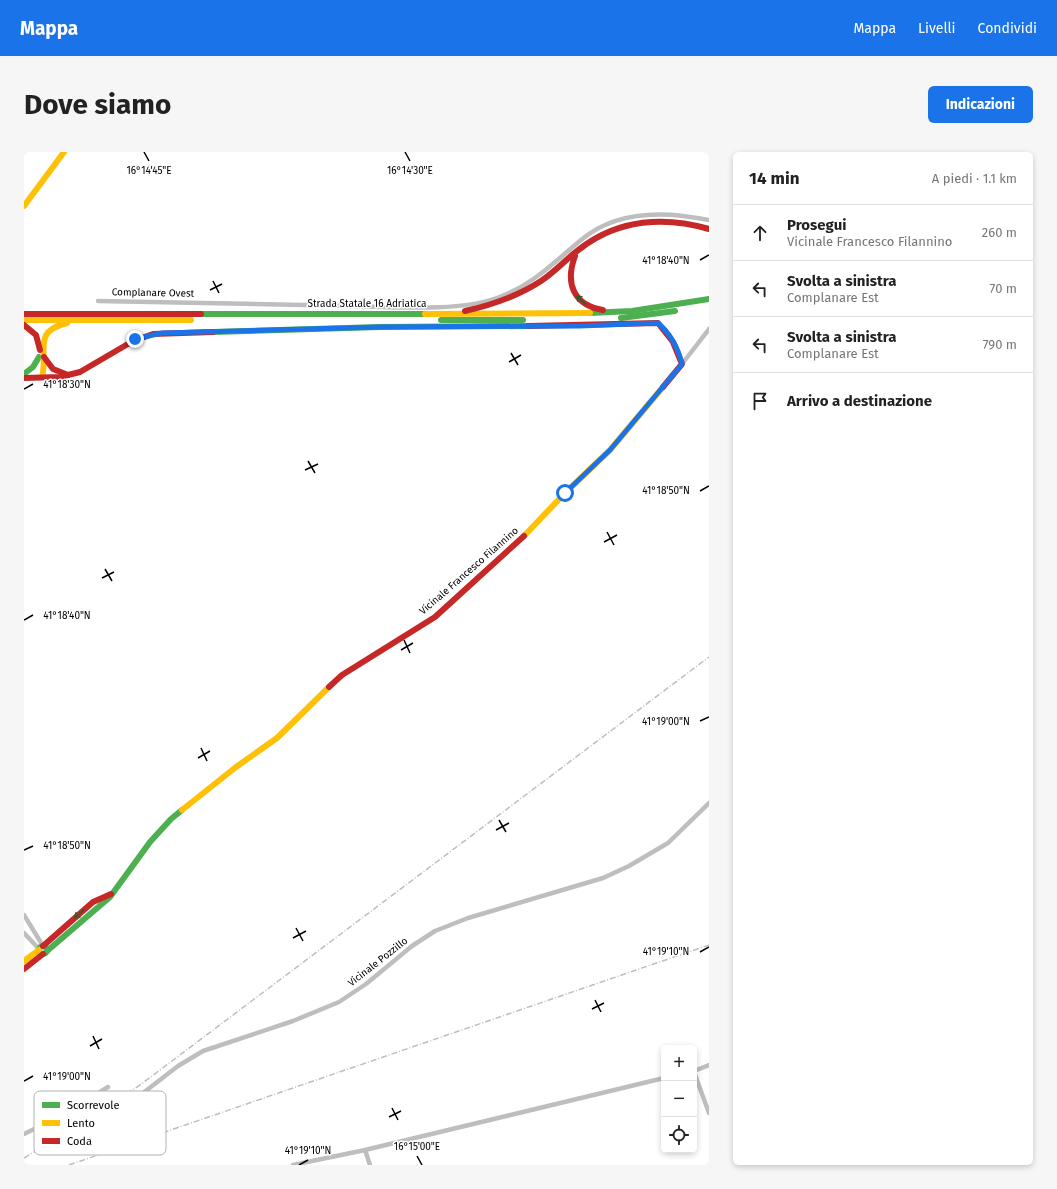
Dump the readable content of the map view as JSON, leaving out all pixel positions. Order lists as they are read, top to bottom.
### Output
{
  "streets": {
    "main road": ["Strada Statale 16 Adriatica", "Vicinale Francesco Filannino"],
    "street": ["Complanare Ovest", "Vicinale Pozzillo"]
  },
  "legend": ["Scorrevole", "Lento", "Coda"],
  "page": {
    "header": "Mappa",
    "nav": ["Mappa", "Livelli", "Condividi"],
    "buttons": "Indicazioni",
    "title": "Dove siamo",
    "heading": ["14 min", "A piedi · 1.1 km"],
    "list": [
      ["Prosegui", "Vicinale Francesco Filannino", "260 m"],
      ["Svolta a sinistra", "Complanare Est", "70 m"],
      ["Svolta a sinistra", "Complanare Est", "790 m"],
      "Arrivo a destinazione"
    ],
    "map_buttons": ["+", "−"]
  },
  "coordinates": [
    "16°14'30\"E",
    "16°14'45\"E",
    "41°18'40\"N",
    "41°18'30\"N",
    "41°18'50\"N",
    "41°19'00\"N",
    "41°19'10\"N",
    "16°15'00\"E"
  ]
}
